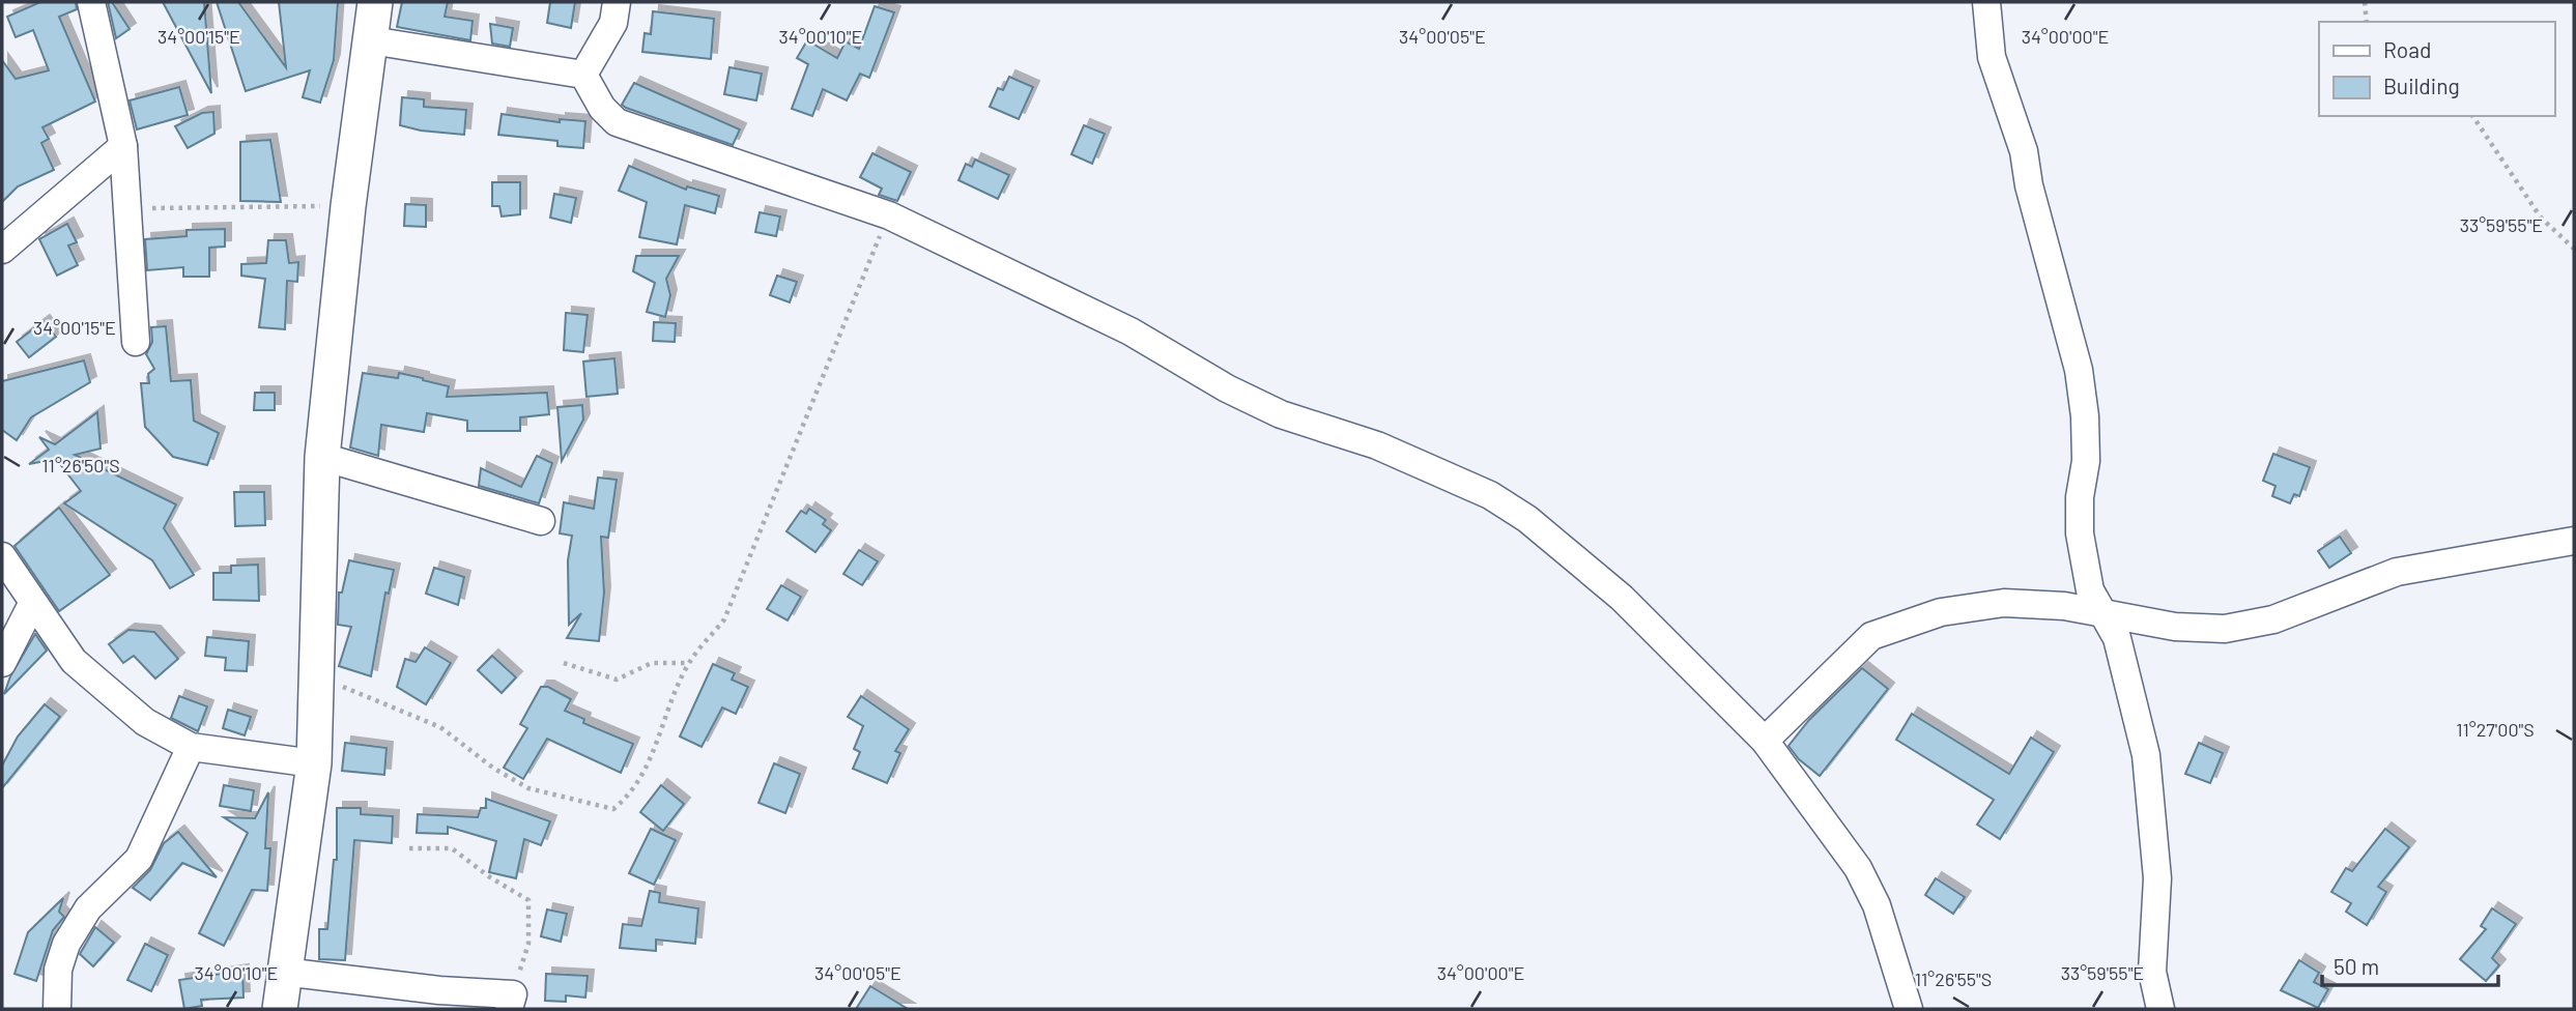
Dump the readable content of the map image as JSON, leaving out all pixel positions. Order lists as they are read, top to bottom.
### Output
{
  "legend": ["Road", "Building"],
  "scale_bar": "50 m",
  "coordinates": [
    "34°00'10\"E",
    "34°00'05\"E",
    "34°00'15\"E",
    "34°00'00\"E",
    "33°59'55\"E",
    "11°26'50\"S",
    "11°27'00\"S",
    "11°26'55\"S"
  ]
}
